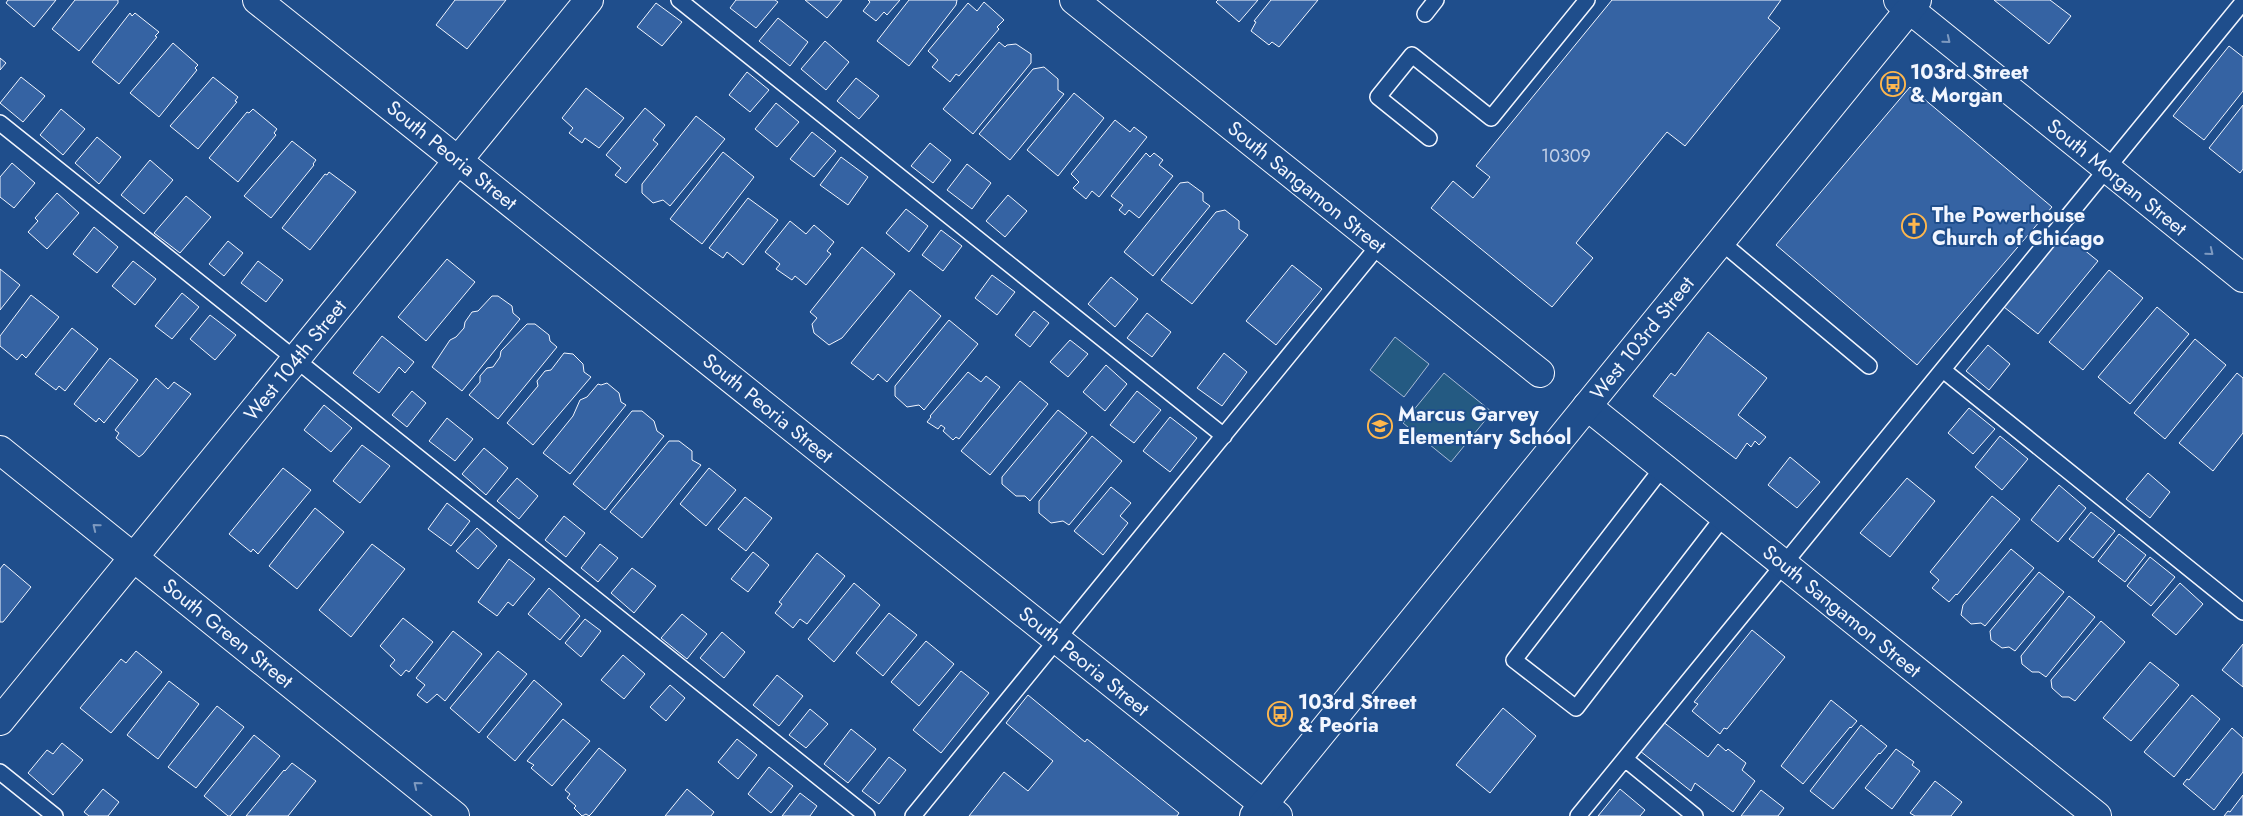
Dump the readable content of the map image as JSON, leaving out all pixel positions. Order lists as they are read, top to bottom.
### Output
{
  "streets": {
    "street": [
      "South Peoria Street",
      "South Morgan Street",
      "South Sangamon Street",
      "West 103rd Street",
      "West 104th Street",
      "South Green Street"
    ]
  },
  "crossings": [
    ["South Peoria Street", "West 103rd Street"],
    ["South Peoria Street", "West 104th Street"],
    ["South Morgan Street", "West 103rd Street"],
    ["South Sangamon Street", "West 103rd Street"],
    ["West 104th Street", "South Green Street"]
  ],
  "one_way": ["South Morgan Street", "South Green Street"],
  "places": {
    "bus stop": ["103rd Street & Morgan", "103rd Street & Peoria"],
    "church": ["The Powerhouse Church of Chicago"],
    "school or university": ["Marcus Garvey Elementary School"]
  },
  "house_numbers": ["10309"]
}
